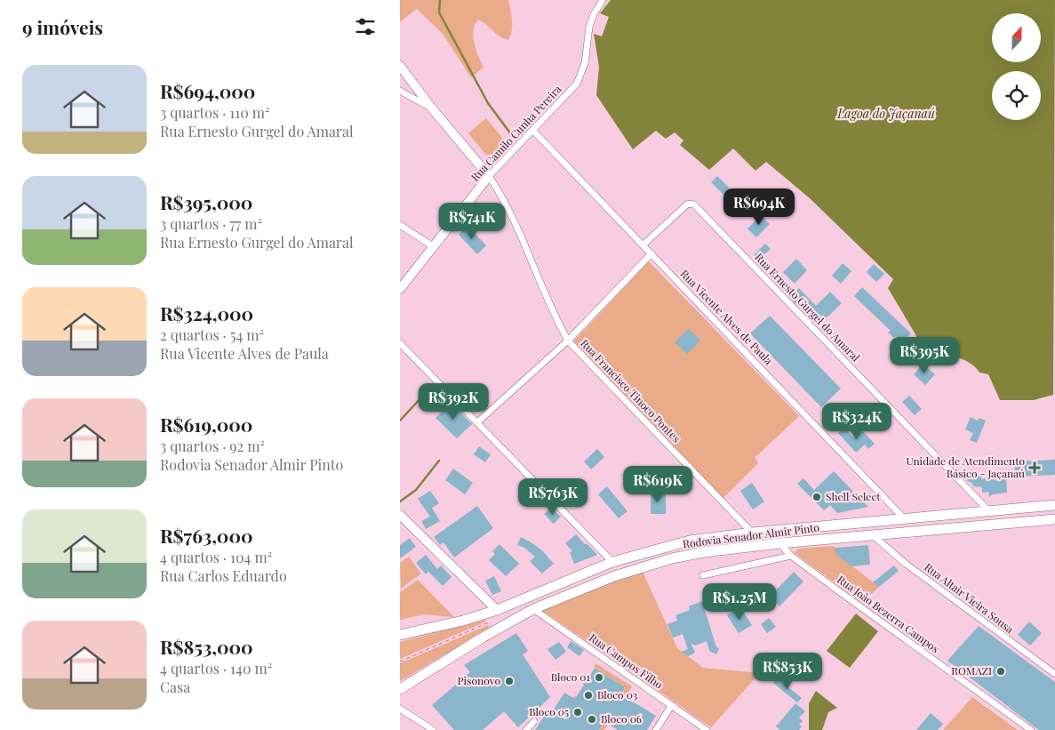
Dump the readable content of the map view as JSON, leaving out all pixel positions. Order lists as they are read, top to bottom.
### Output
{
  "streets": {
    "main road": ["Rodovia Senador Almir Pinto"],
    "street": [
      "Rua Camilo Cunha Pereira",
      "Rua Ernesto Gurgel do Amaral",
      "Rua Vicente Alves de Paula",
      "Rua Francisco Tinoco Pontes",
      "Rua Altair Vieira Sousa",
      "Rua João Bezerra Campos",
      "Rua Campos Filho"
    ]
  },
  "crossings": [
    ["Rua Camilo Cunha Pereira", "Rua Vicente Alves de Paula"],
    ["Rua Camilo Cunha Pereira", "Rua Francisco Tinoco Pontes"],
    ["Rua Ernesto Gurgel do Amaral", "Rua Vicente Alves de Paula"],
    ["Rua Ernesto Gurgel do Amaral", "Rodovia Senador Almir Pinto"],
    ["Rua Vicente Alves de Paula", "Rodovia Senador Almir Pinto"],
    ["Rua Francisco Tinoco Pontes", "Rodovia Senador Almir Pinto"],
    ["Rodovia Senador Almir Pinto", "Rua Altair Vieira Sousa"],
    ["Rodovia Senador Almir Pinto", "Rua João Bezerra Campos"],
    ["Rodovia Senador Almir Pinto", "Rua Campos Filho"]
  ],
  "water": ["Lagoa do Jaçanaú"],
  "places": {
    "health": ["Unidade de Atendimento Básico - Jaçanaú"],
    "other": [
      "Shell Select",
      "ROMAZI",
      "Bloco 01",
      "Pisonovo",
      "Bloco 03",
      "Bloco 05",
      "Bloco 06"
    ]
  },
  "north": "top",
  "page": {
    "heading": "9 imóveis",
    "list": [
      {
        "name": "R$694,000",
        "note": "3 quartos · 110 m² · Rua Ernesto Gurgel do Amaral"
      },
      {
        "name": "R$395,000",
        "note": "3 quartos · 77 m² · Rua Ernesto Gurgel do Amaral"
      },
      {
        "name": "R$324,000",
        "note": "2 quartos · 54 m² · Rua Vicente Alves de Paula"
      },
      {
        "name": "R$619,000",
        "note": "3 quartos · 92 m² · Rodovia Senador Almir Pinto"
      },
      {
        "name": "R$763,000",
        "note": "4 quartos · 104 m² · Rua Carlos Eduardo"
      },
      {
        "name": "R$853,000",
        "note": "4 quartos · 140 m² · Casa"
      }
    ],
    "price": [
      "R$694K",
      "R$741K",
      "R$395K",
      "R$392K",
      "R$324K",
      "R$619K",
      "R$763K",
      "R$1.25M",
      "R$853K"
    ]
  }
}
